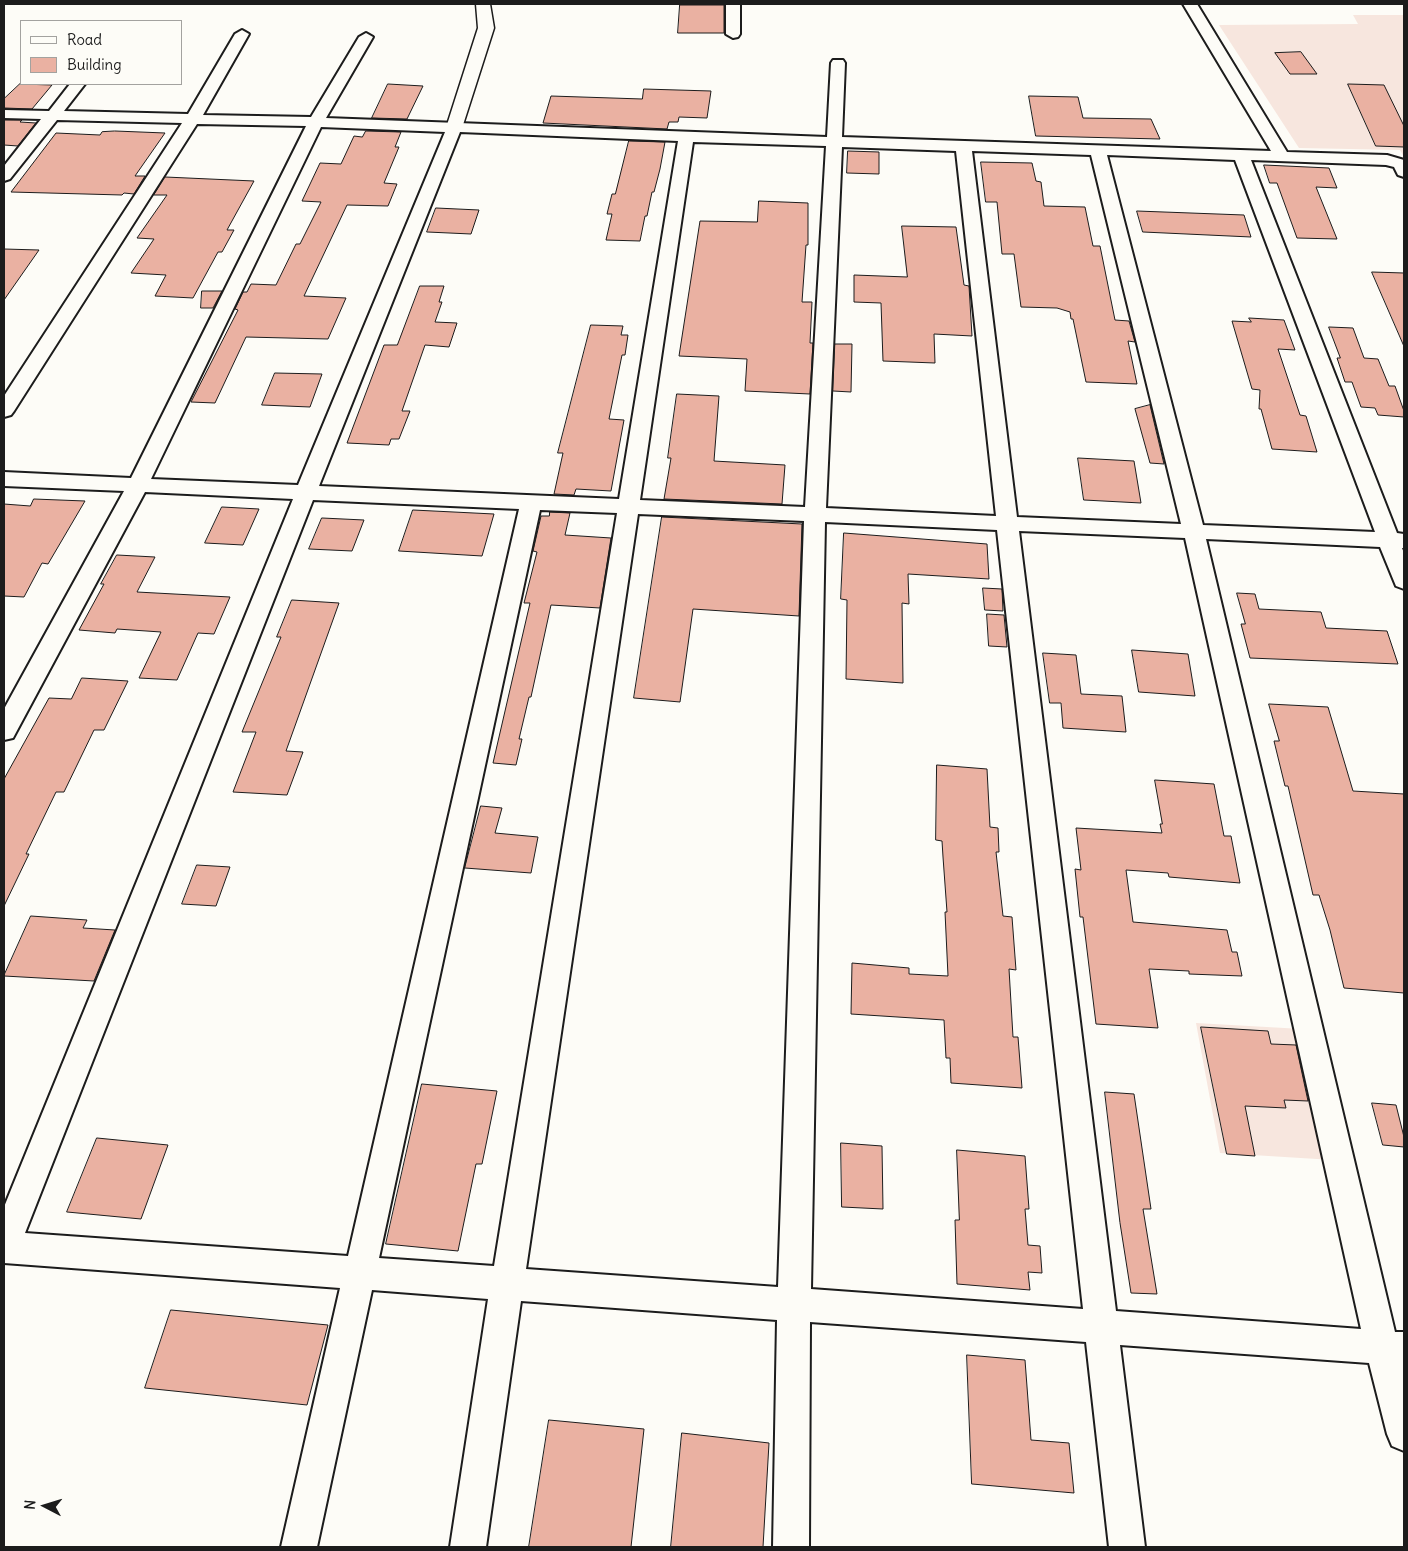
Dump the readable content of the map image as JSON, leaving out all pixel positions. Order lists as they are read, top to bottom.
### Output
{
  "legend": ["Road", "Building"],
  "north": "left"
}
